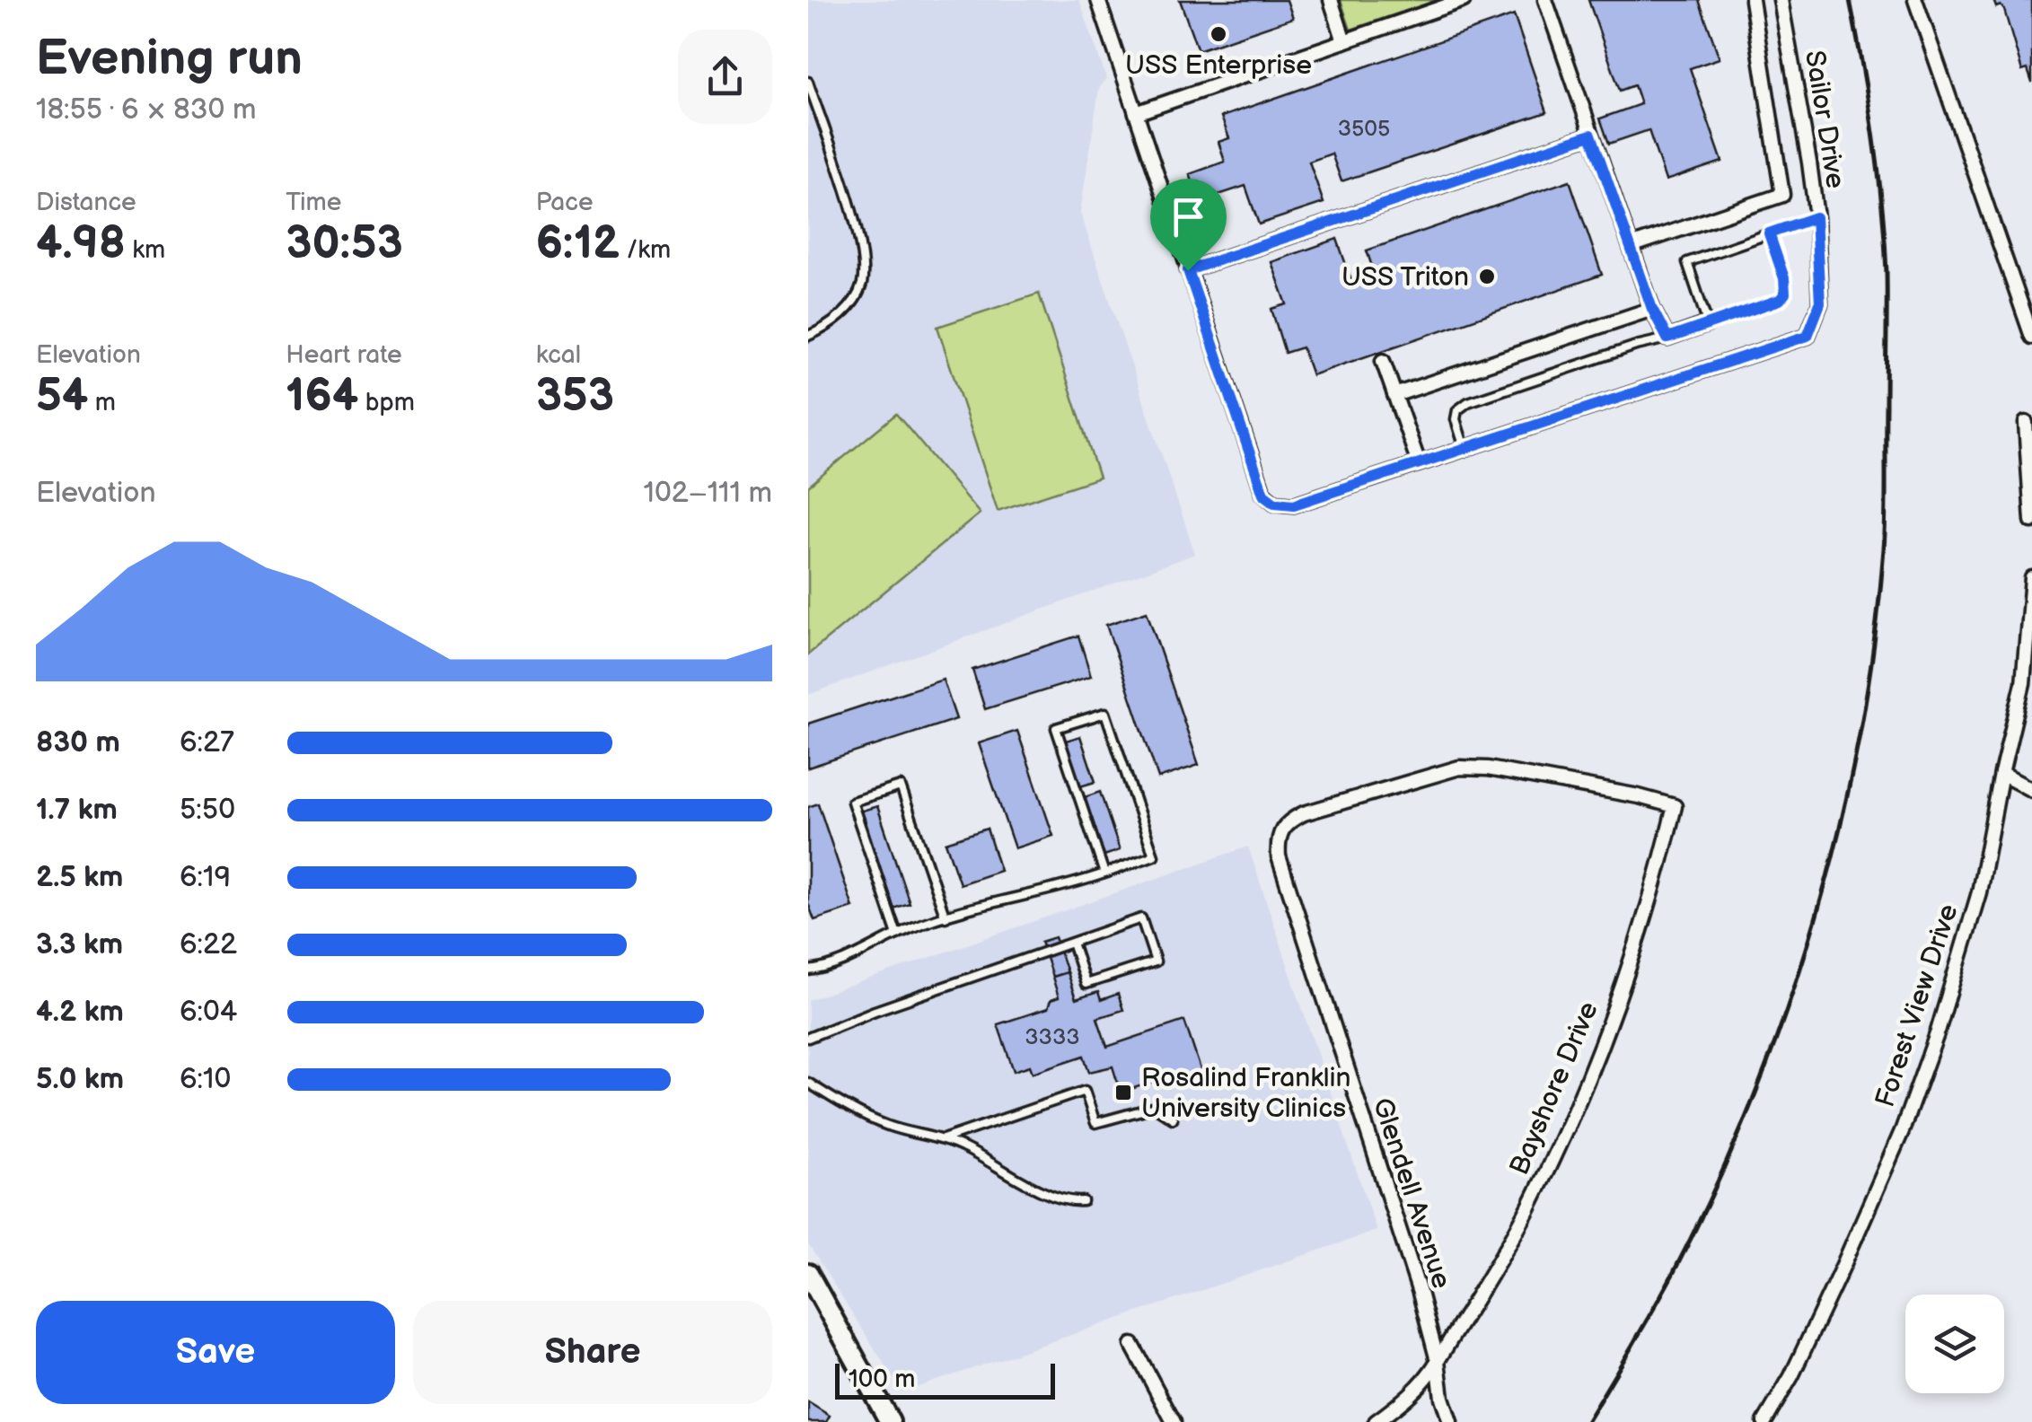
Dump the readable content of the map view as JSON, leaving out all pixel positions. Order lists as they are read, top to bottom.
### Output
{
  "streets": {
    "street": [
      "Sailor Drive",
      "Forest View Drive",
      "Bayshore Drive",
      "Glendell Avenue"
    ]
  },
  "crossings": [
    ["Bayshore Drive", "Glendell Avenue"]
  ],
  "places": {
    "other": ["USS Enterprise", "USS Triton"],
    "transit": ["Rosalind Franklin University Clinics"]
  },
  "house_numbers": ["3505", "3333"],
  "scale_bar": "100 m",
  "page": {
    "heading": ["Evening run", "18:55 · 6 × 830 m"],
    "stats": [
      ["Distance", "4.98 km"],
      ["Time", "30:53"],
      ["Pace", "6:12 /km"],
      ["Elevation", "54 m"],
      ["Heart rate", "164 bpm"],
      ["kcal", "353"]
    ],
    "chart": ["Elevation", "102–111 m"],
    "list": [
      {
        "name": "830 m",
        "note": "6:27"
      },
      {
        "name": "1.7 km",
        "note": "5:50"
      },
      {
        "name": "2.5 km",
        "note": "6:19"
      },
      {
        "name": "3.3 km",
        "note": "6:22"
      },
      {
        "name": "4.2 km",
        "note": "6:04"
      },
      {
        "name": "5.0 km",
        "note": "6:10"
      }
    ],
    "buttons": ["Save", "Share"],
    "scale": "100 m"
  }
}
